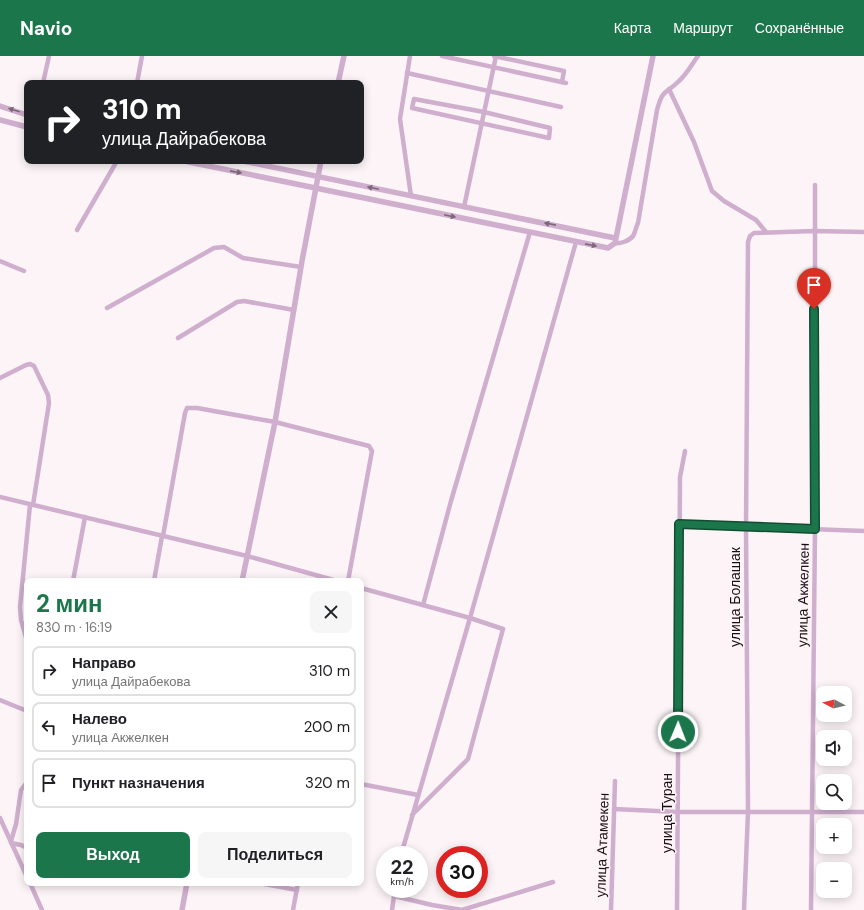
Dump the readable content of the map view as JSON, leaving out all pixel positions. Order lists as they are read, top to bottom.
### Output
{
  "streets": {
    "street": [
      "улица Акжелкен",
      "улица Болашак",
      "улица Туран",
      "улица Атамекен"
    ]
  },
  "north": "left",
  "page": {
    "header": "Navio",
    "nav": ["Карта", "Маршрут", "Сохранённые"],
    "turn": ["310 m", "улица Дайрабекова"],
    "heading": ["2 мин", "830 m · 16:19"],
    "list": [
      {
        "name": "Направо",
        "note": "улица Дайрабекова",
        "value": "310 m"
      },
      {
        "name": "Налево",
        "note": "улица Акжелкен",
        "value": "200 m"
      },
      {
        "name": "Пункт назначения",
        "value": "320 m"
      }
    ],
    "map_buttons": ["+", "−"],
    "buttons": ["Выход", "Поделиться"],
    "speed": "22 km/h",
    "limit": "30"
  }
}
